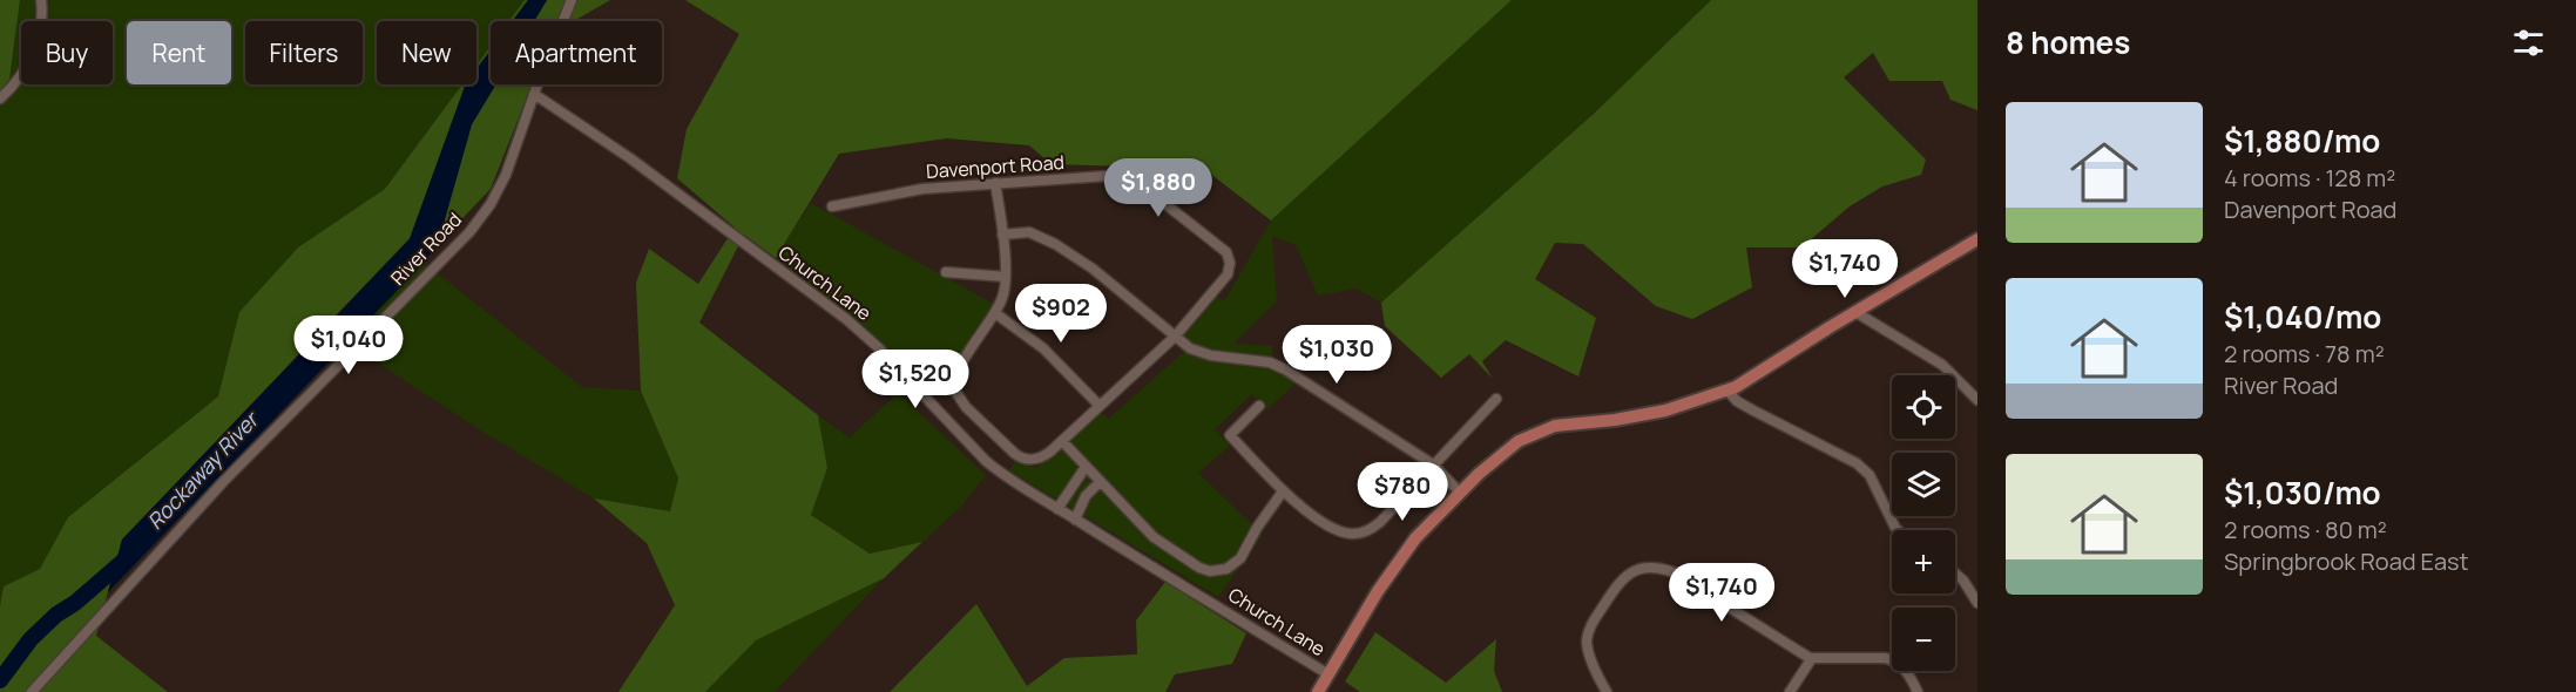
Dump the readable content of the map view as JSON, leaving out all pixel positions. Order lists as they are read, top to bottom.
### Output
{
  "streets": {
    "street": ["Davenport Road", "River Road", "Church Lane"]
  },
  "crossings": [
    ["River Road", "Church Lane"]
  ],
  "water": ["Rockaway River"],
  "page": {
    "heading": "8 homes",
    "chip": [
      "Buy",
      "Rent",
      "Filters",
      "New",
      "Apartment"
    ],
    "list": [
      {
        "name": "$1,880/mo",
        "note": "4 rooms · 128 m² · Davenport Road"
      },
      {
        "name": "$1,040/mo",
        "note": "2 rooms · 78 m² · River Road"
      },
      {
        "name": "$1,030/mo",
        "note": "2 rooms · 80 m² · Springbrook Road East"
      }
    ],
    "price": [
      "$1,880",
      "$1,740",
      "$902",
      "$1,040",
      "$1,030",
      "$1,520",
      "$780",
      "$1,740"
    ],
    "map_buttons": ["+", "−"]
  }
}
